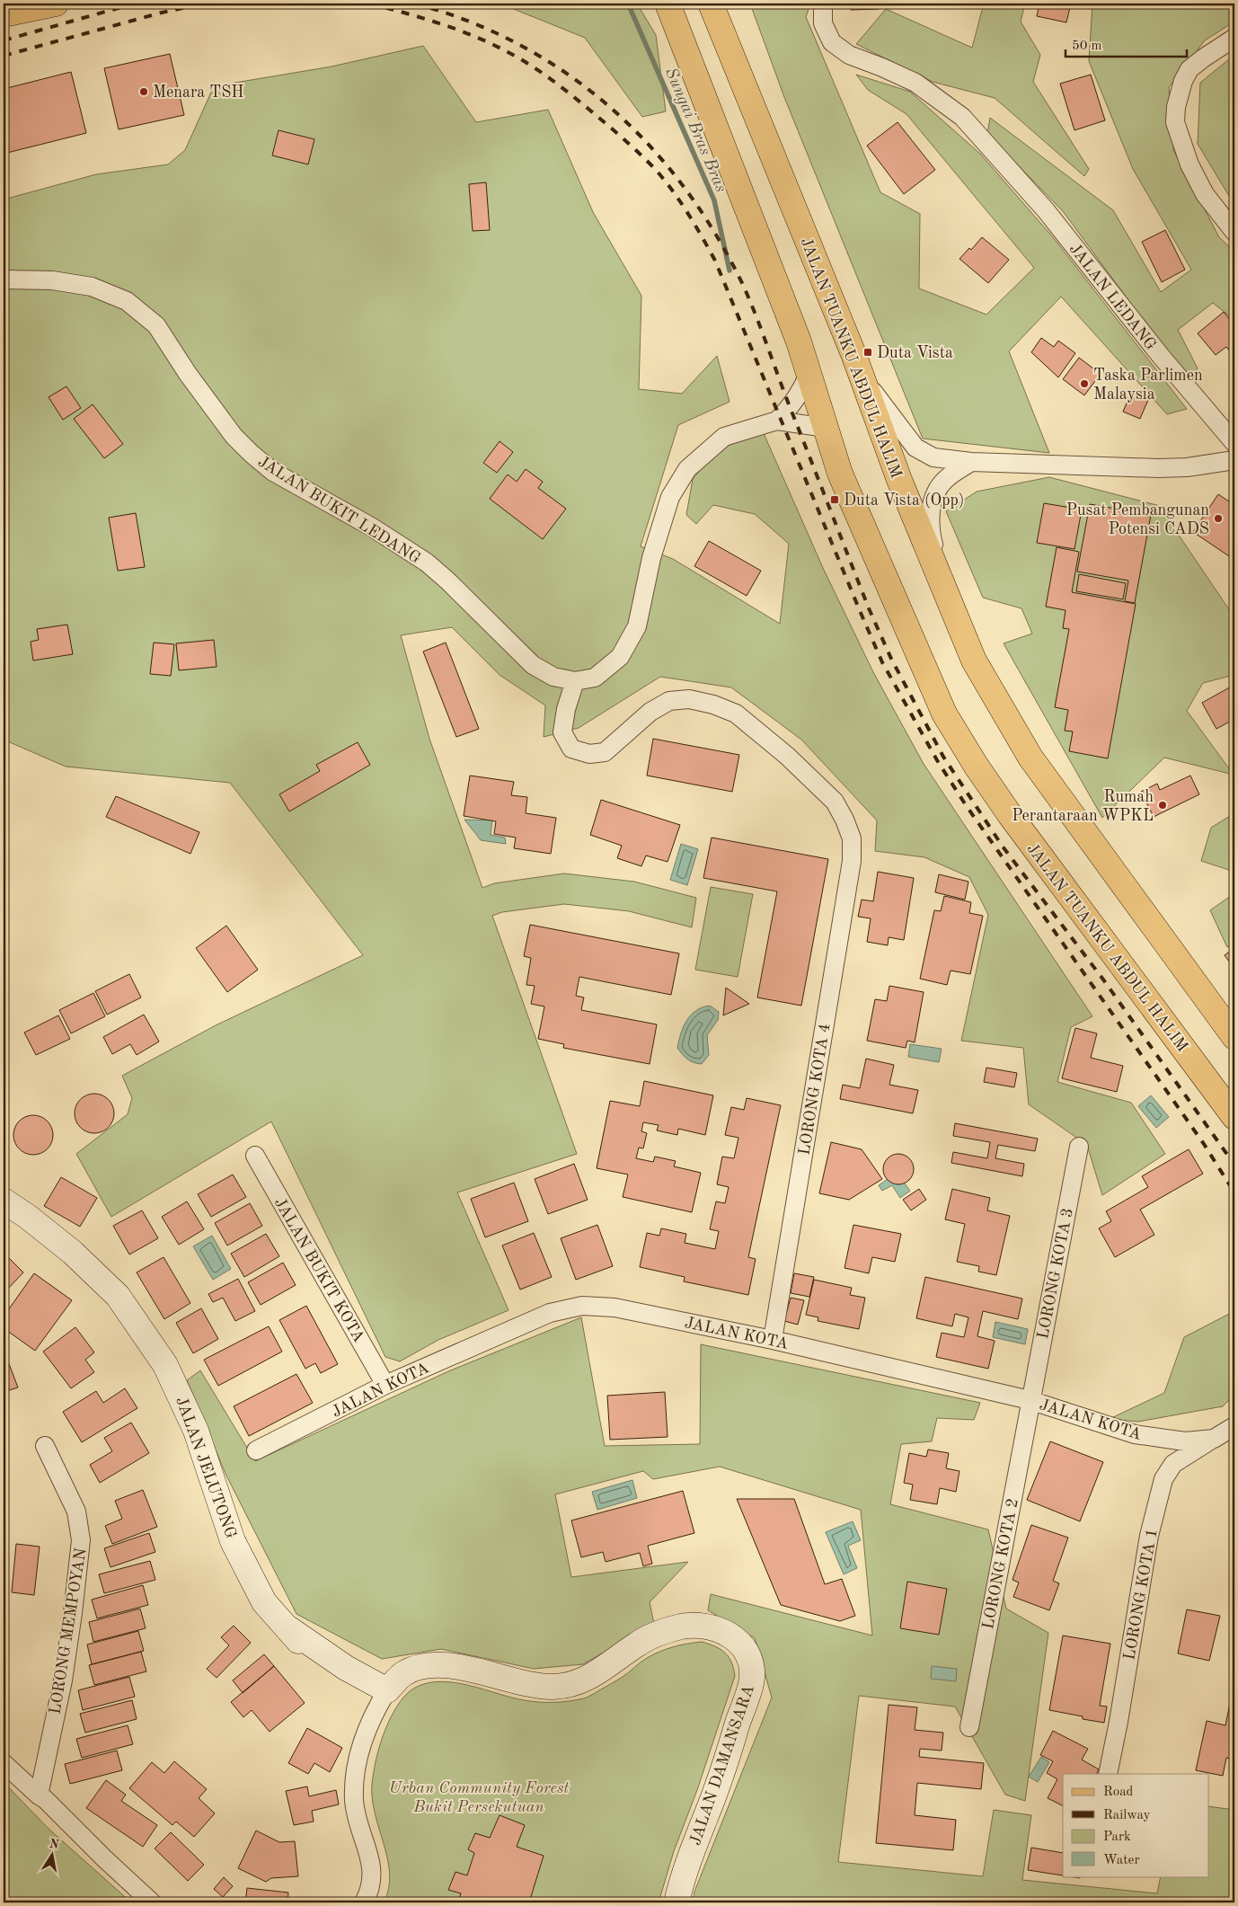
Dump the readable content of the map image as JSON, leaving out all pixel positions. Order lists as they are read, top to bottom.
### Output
{
  "streets": {
    "main road": ["JALAN TUANKU ABDUL HALIM"],
    "street": [
      "JALAN LEDANG",
      "JALAN BUKIT LEDANG",
      "LORONG KOTA 4",
      "JALAN BUKIT KOTA",
      "LORONG KOTA 3",
      "JALAN KOTA",
      "JALAN JELUTONG",
      "LORONG KOTA 2",
      "LORONG KOTA 1",
      "LORONG MEMPOYAN",
      "JALAN DAMANSARA"
    ]
  },
  "crossings": [
    ["JALAN TUANKU ABDUL HALIM", "JALAN BUKIT LEDANG"],
    ["JALAN BUKIT LEDANG", "LORONG KOTA 4"],
    ["LORONG KOTA 4", "JALAN KOTA"],
    ["JALAN BUKIT KOTA", "JALAN KOTA"],
    ["LORONG KOTA 3", "JALAN KOTA"],
    ["LORONG KOTA 3", "LORONG KOTA 2"],
    ["JALAN KOTA", "LORONG KOTA 2"],
    ["JALAN KOTA", "LORONG KOTA 1"],
    ["JALAN JELUTONG", "JALAN DAMANSARA"]
  ],
  "water": ["Sungai Bras Bras"],
  "parks": ["Urban Community Forest Bukit Persekutuan"],
  "places": {
    "other": [
      "Menara TSH",
      "Taska Parlimen Malaysia",
      "Pusat Pembangunan Potensi CADS",
      "Rumah Perantaraan WPKL"
    ],
    "transit": ["Duta Vista", "Duta Vista (Opp)"]
  },
  "legend": [
    "Road",
    "Railway",
    "Park",
    "Water"
  ],
  "scale_bar": "50 m",
  "north": "top"
}
